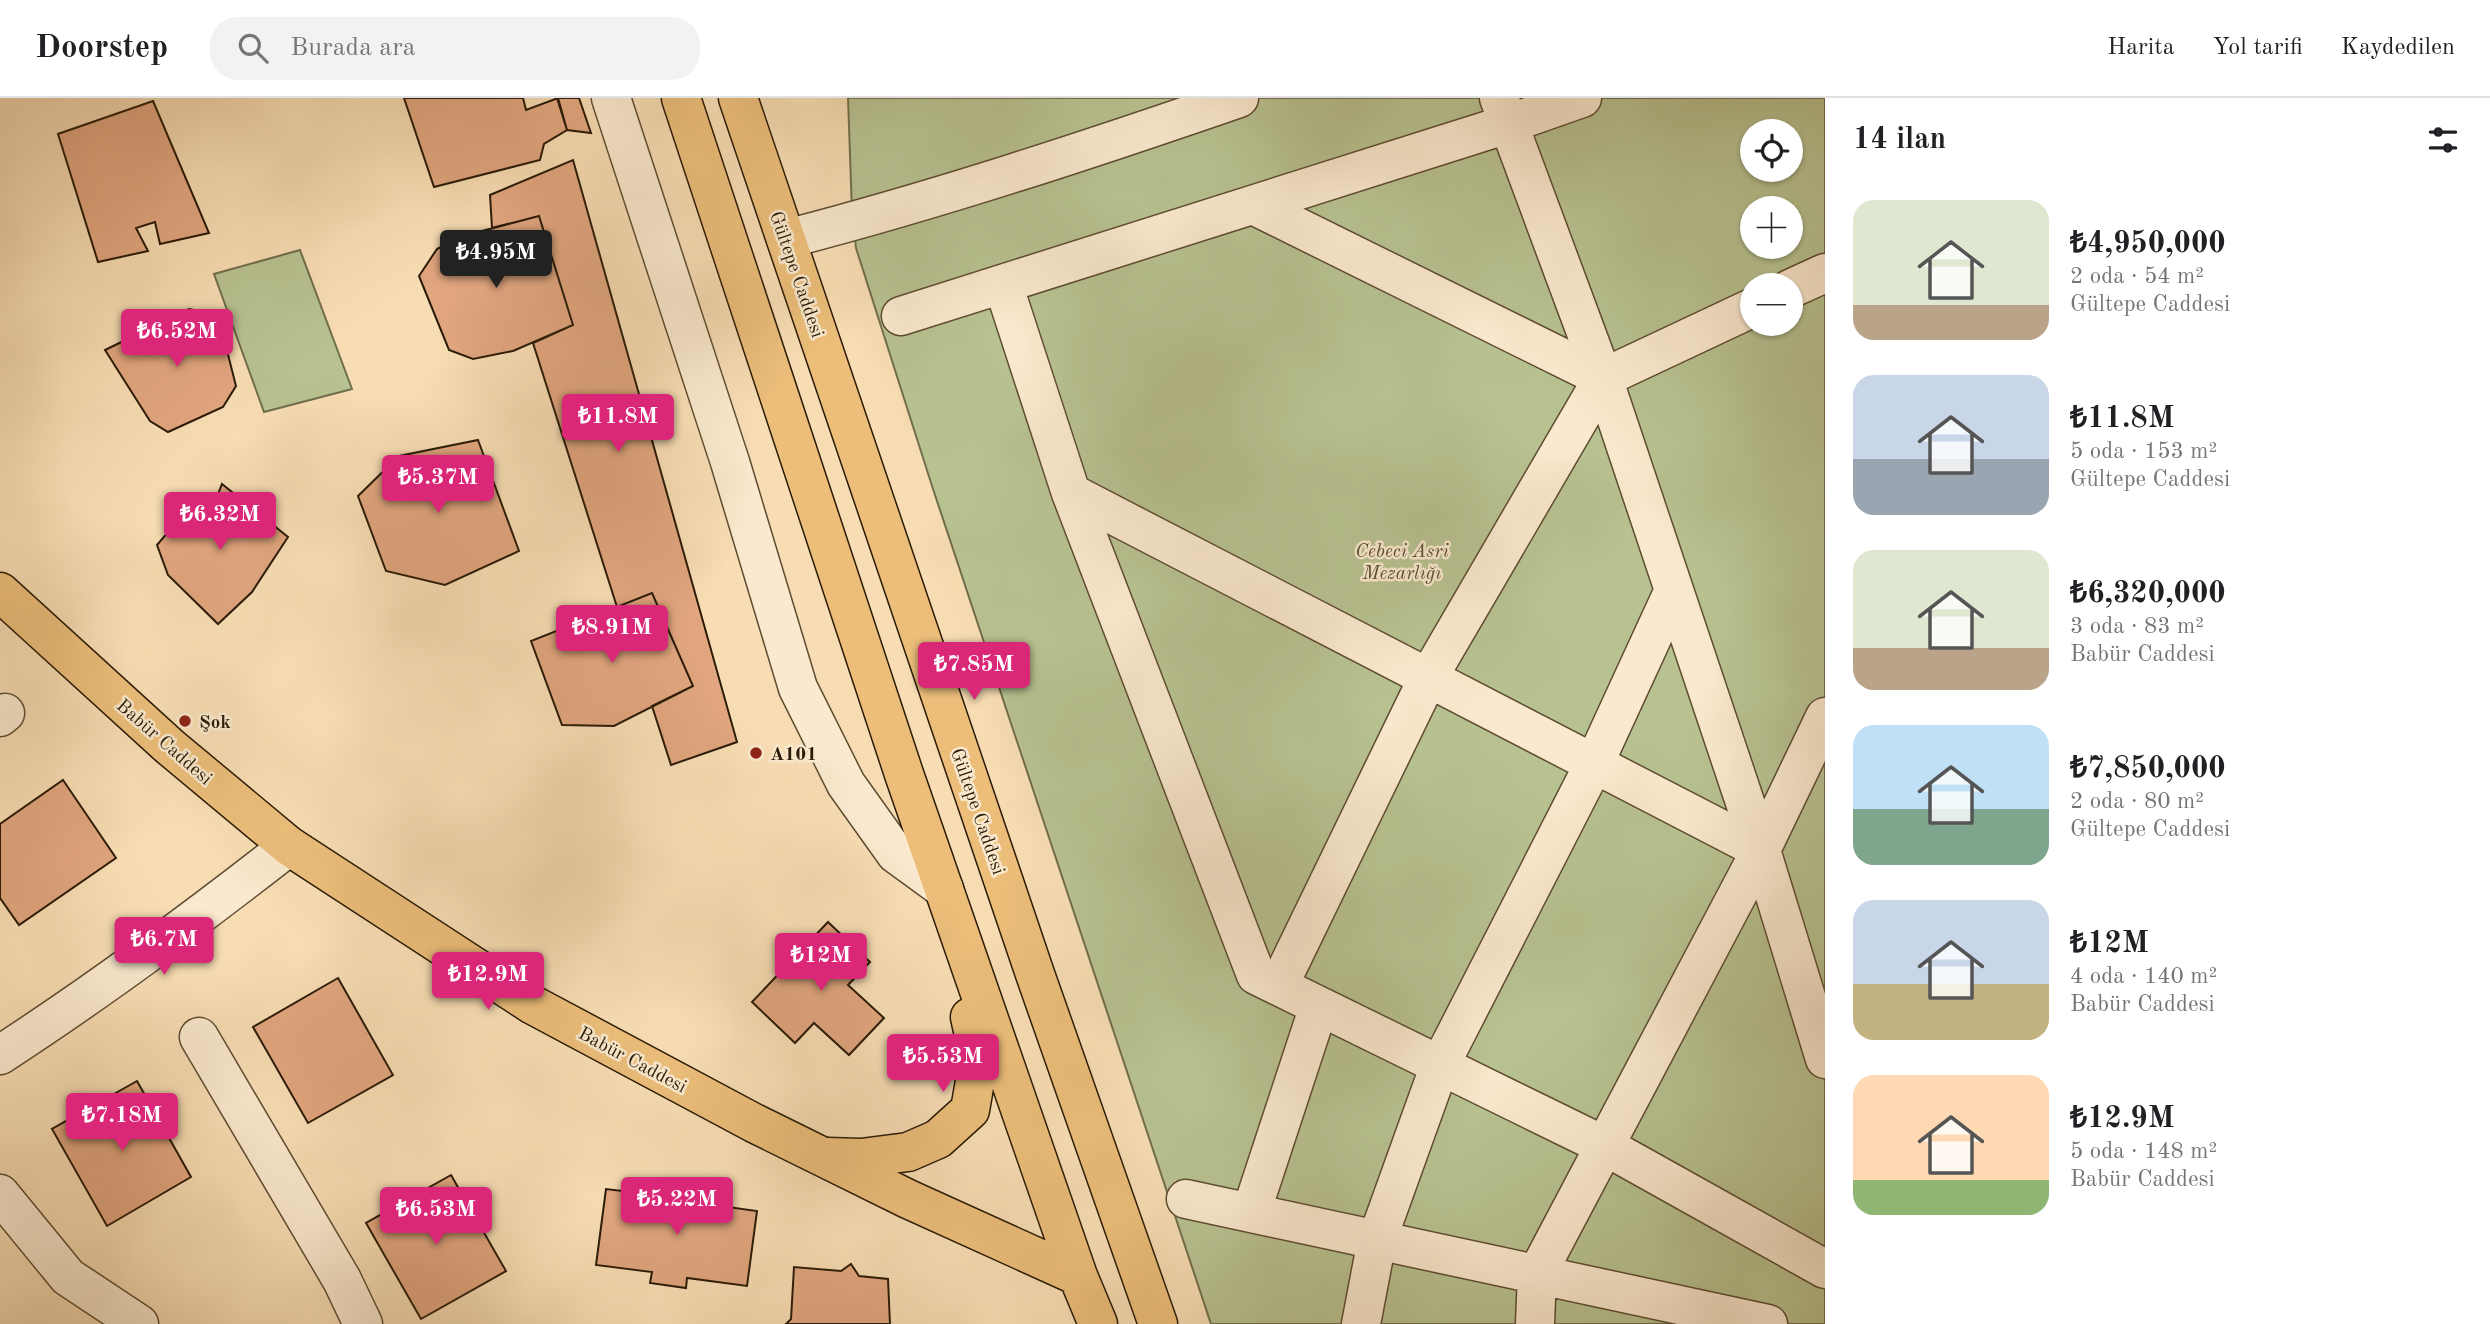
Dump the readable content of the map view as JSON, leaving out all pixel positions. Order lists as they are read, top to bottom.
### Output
{
  "streets": {
    "main road": ["Gültepe Caddesi", "Babür Caddesi"]
  },
  "parks": ["Cebeci Asri Mezarlığı"],
  "places": ["Şok", "A101"],
  "page": {
    "header": "Doorstep",
    "search": "Burada ara",
    "nav": ["Harita", "Yol tarifi", "Kaydedilen"],
    "heading": "14 ilan",
    "map_buttons": ["+", "−"],
    "list": [
      {
        "name": "₺4,950,000",
        "note": "2 oda · 54 m² · Gültepe Caddesi"
      },
      {
        "name": "₺11.8M",
        "note": "5 oda · 153 m² · Gültepe Caddesi"
      },
      {
        "name": "₺6,320,000",
        "note": "3 oda · 83 m² · Babür Caddesi"
      },
      {
        "name": "₺7,850,000",
        "note": "2 oda · 80 m² · Gültepe Caddesi"
      },
      {
        "name": "₺12M",
        "note": "4 oda · 140 m² · Babür Caddesi"
      },
      {
        "name": "₺12.9M",
        "note": "5 oda · 148 m² · Babür Caddesi"
      }
    ],
    "price": [
      "₺4.95M",
      "₺6.52M",
      "₺11.8M",
      "₺5.37M",
      "₺6.32M",
      "₺8.91M",
      "₺7.85M",
      "₺6.7M",
      "₺12M",
      "₺12.9M",
      "₺5.53M",
      "₺7.18M",
      "₺5.22M",
      "₺6.53M"
    ]
  }
}
